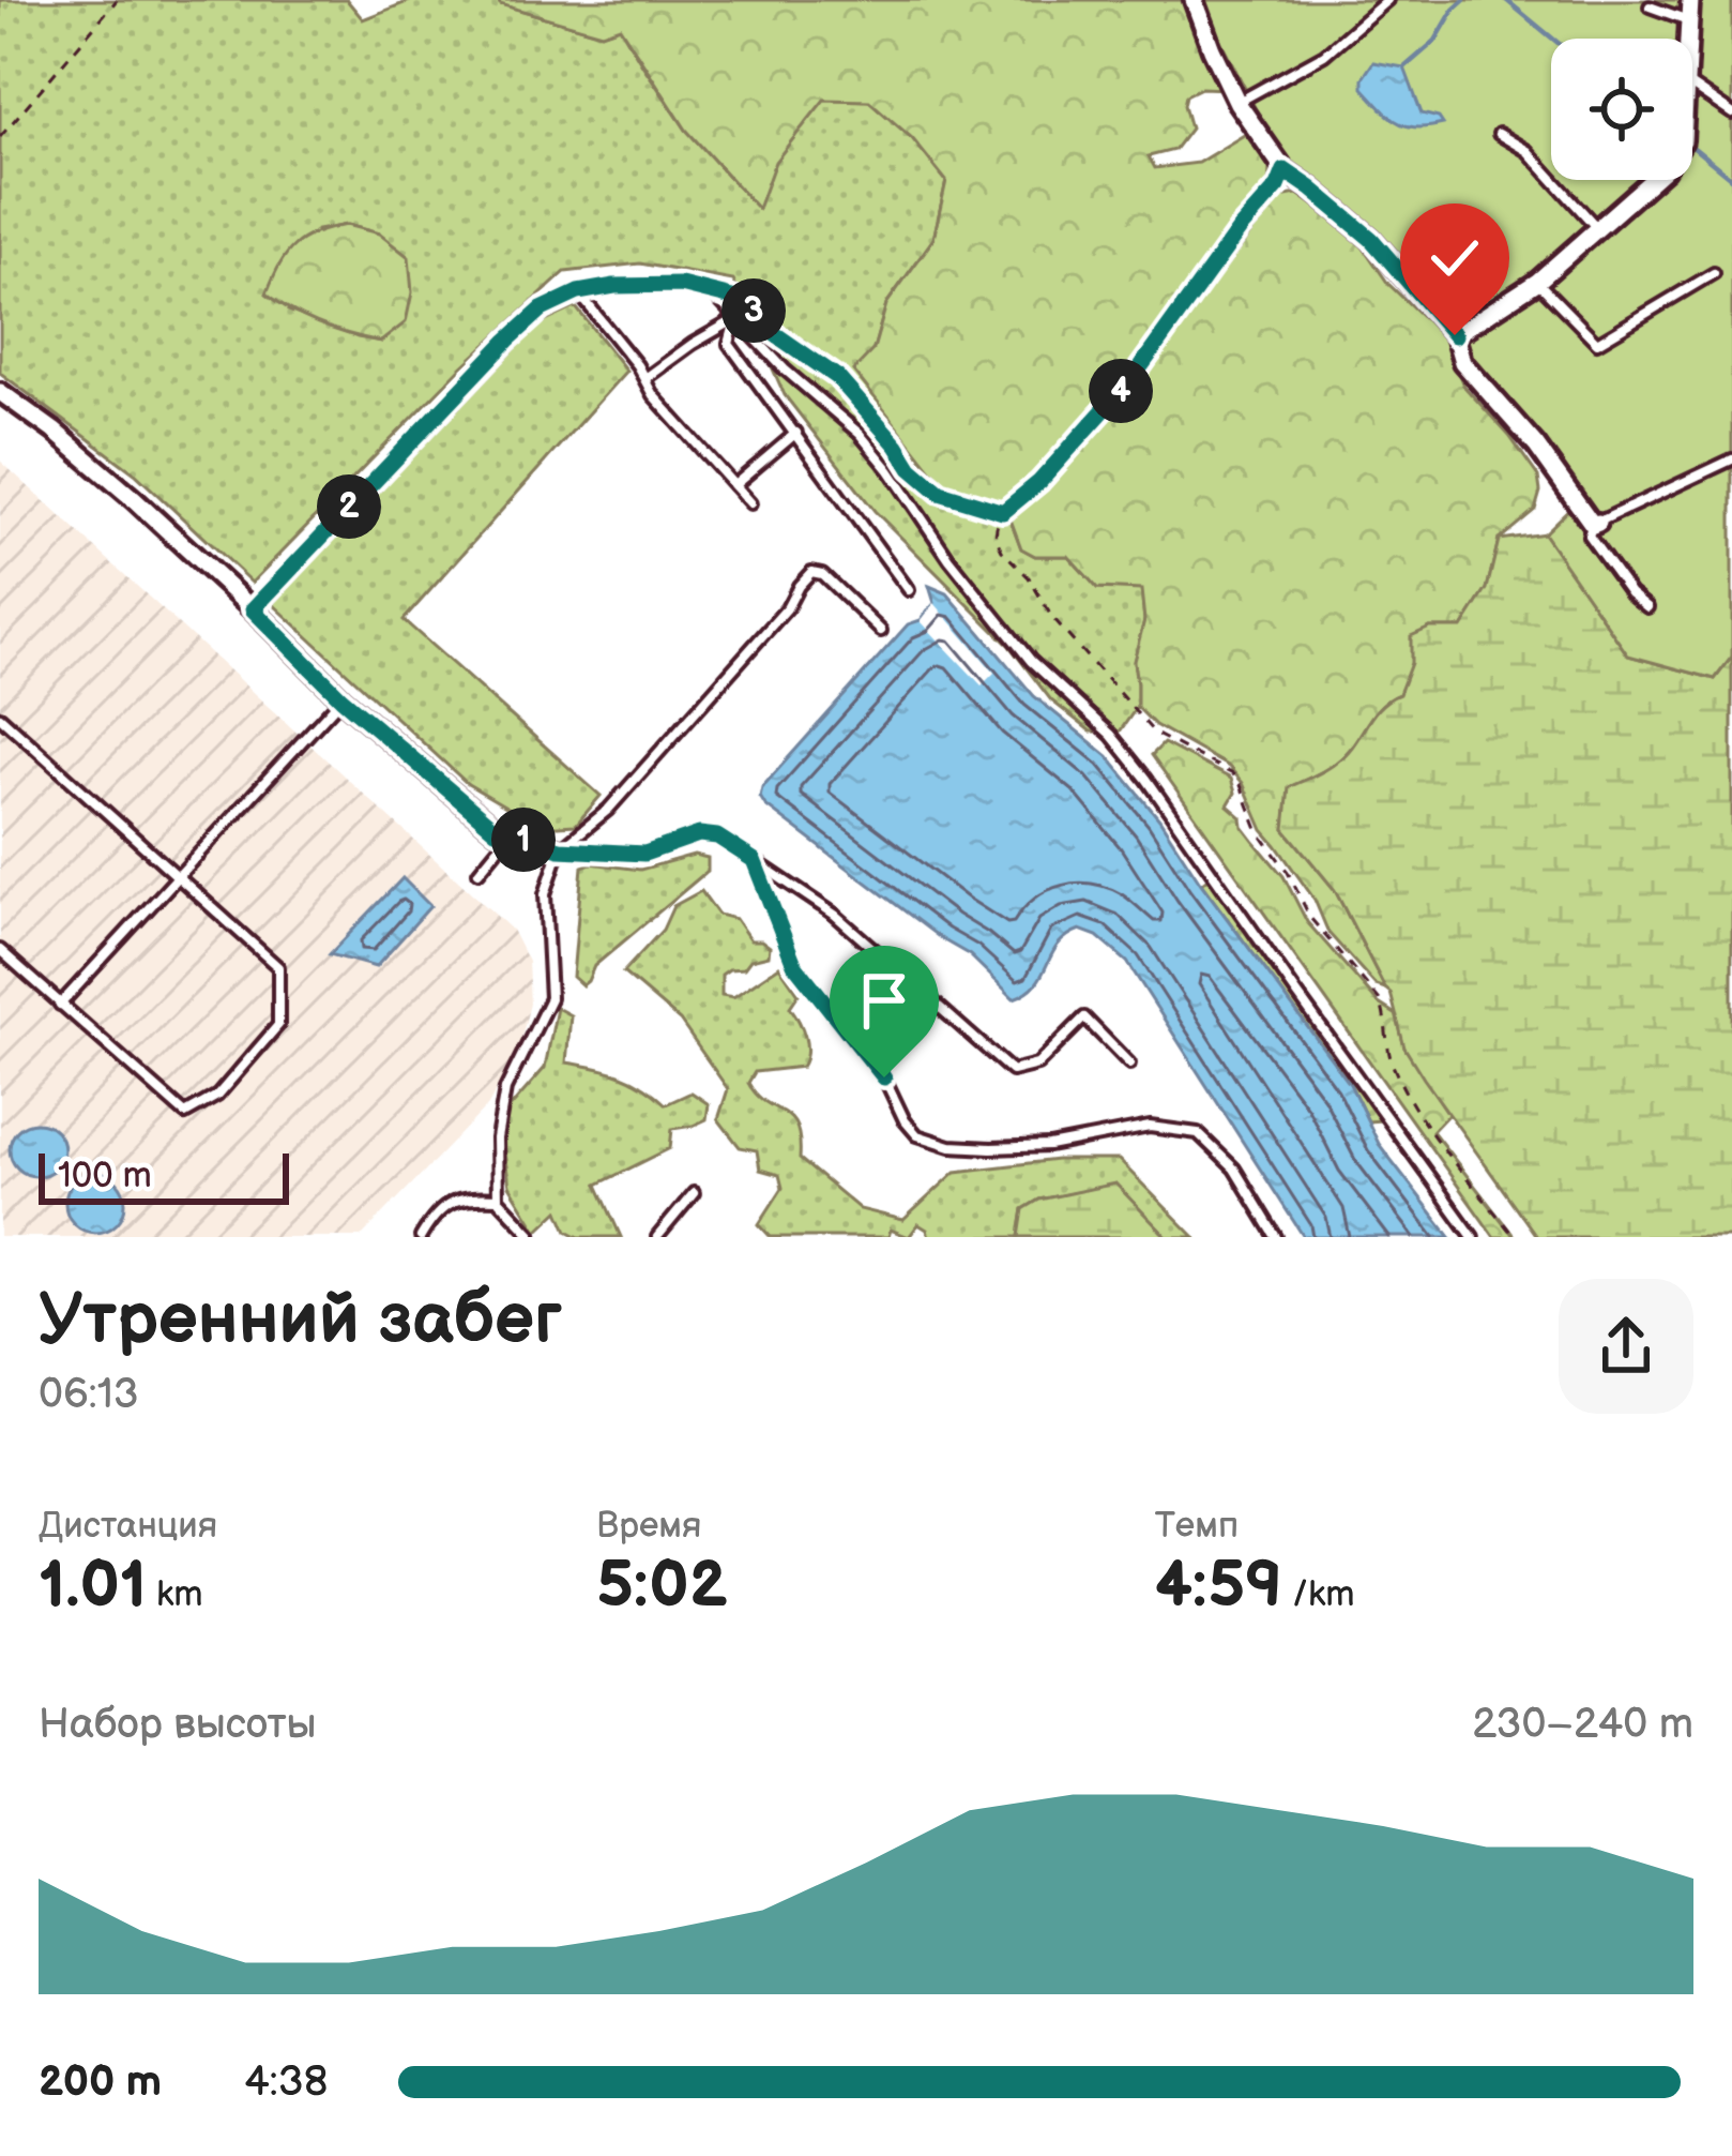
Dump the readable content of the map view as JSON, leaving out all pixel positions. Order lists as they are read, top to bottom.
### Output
{
  "scale_bar": "100 m",
  "page": {
    "pins": [
      "3",
      "4",
      "2",
      "1"
    ],
    "scale": "100 m",
    "heading": ["Утренний забег", "06:13"],
    "stats": [
      ["Дистанция", "1.01 km"],
      ["Время", "5:02"],
      ["Темп", "4:59 /km"]
    ],
    "chart": ["Набор высоты", "230–240 m"],
    "list": [
      {
        "name": "200 m",
        "note": "4:38"
      }
    ]
  }
}
